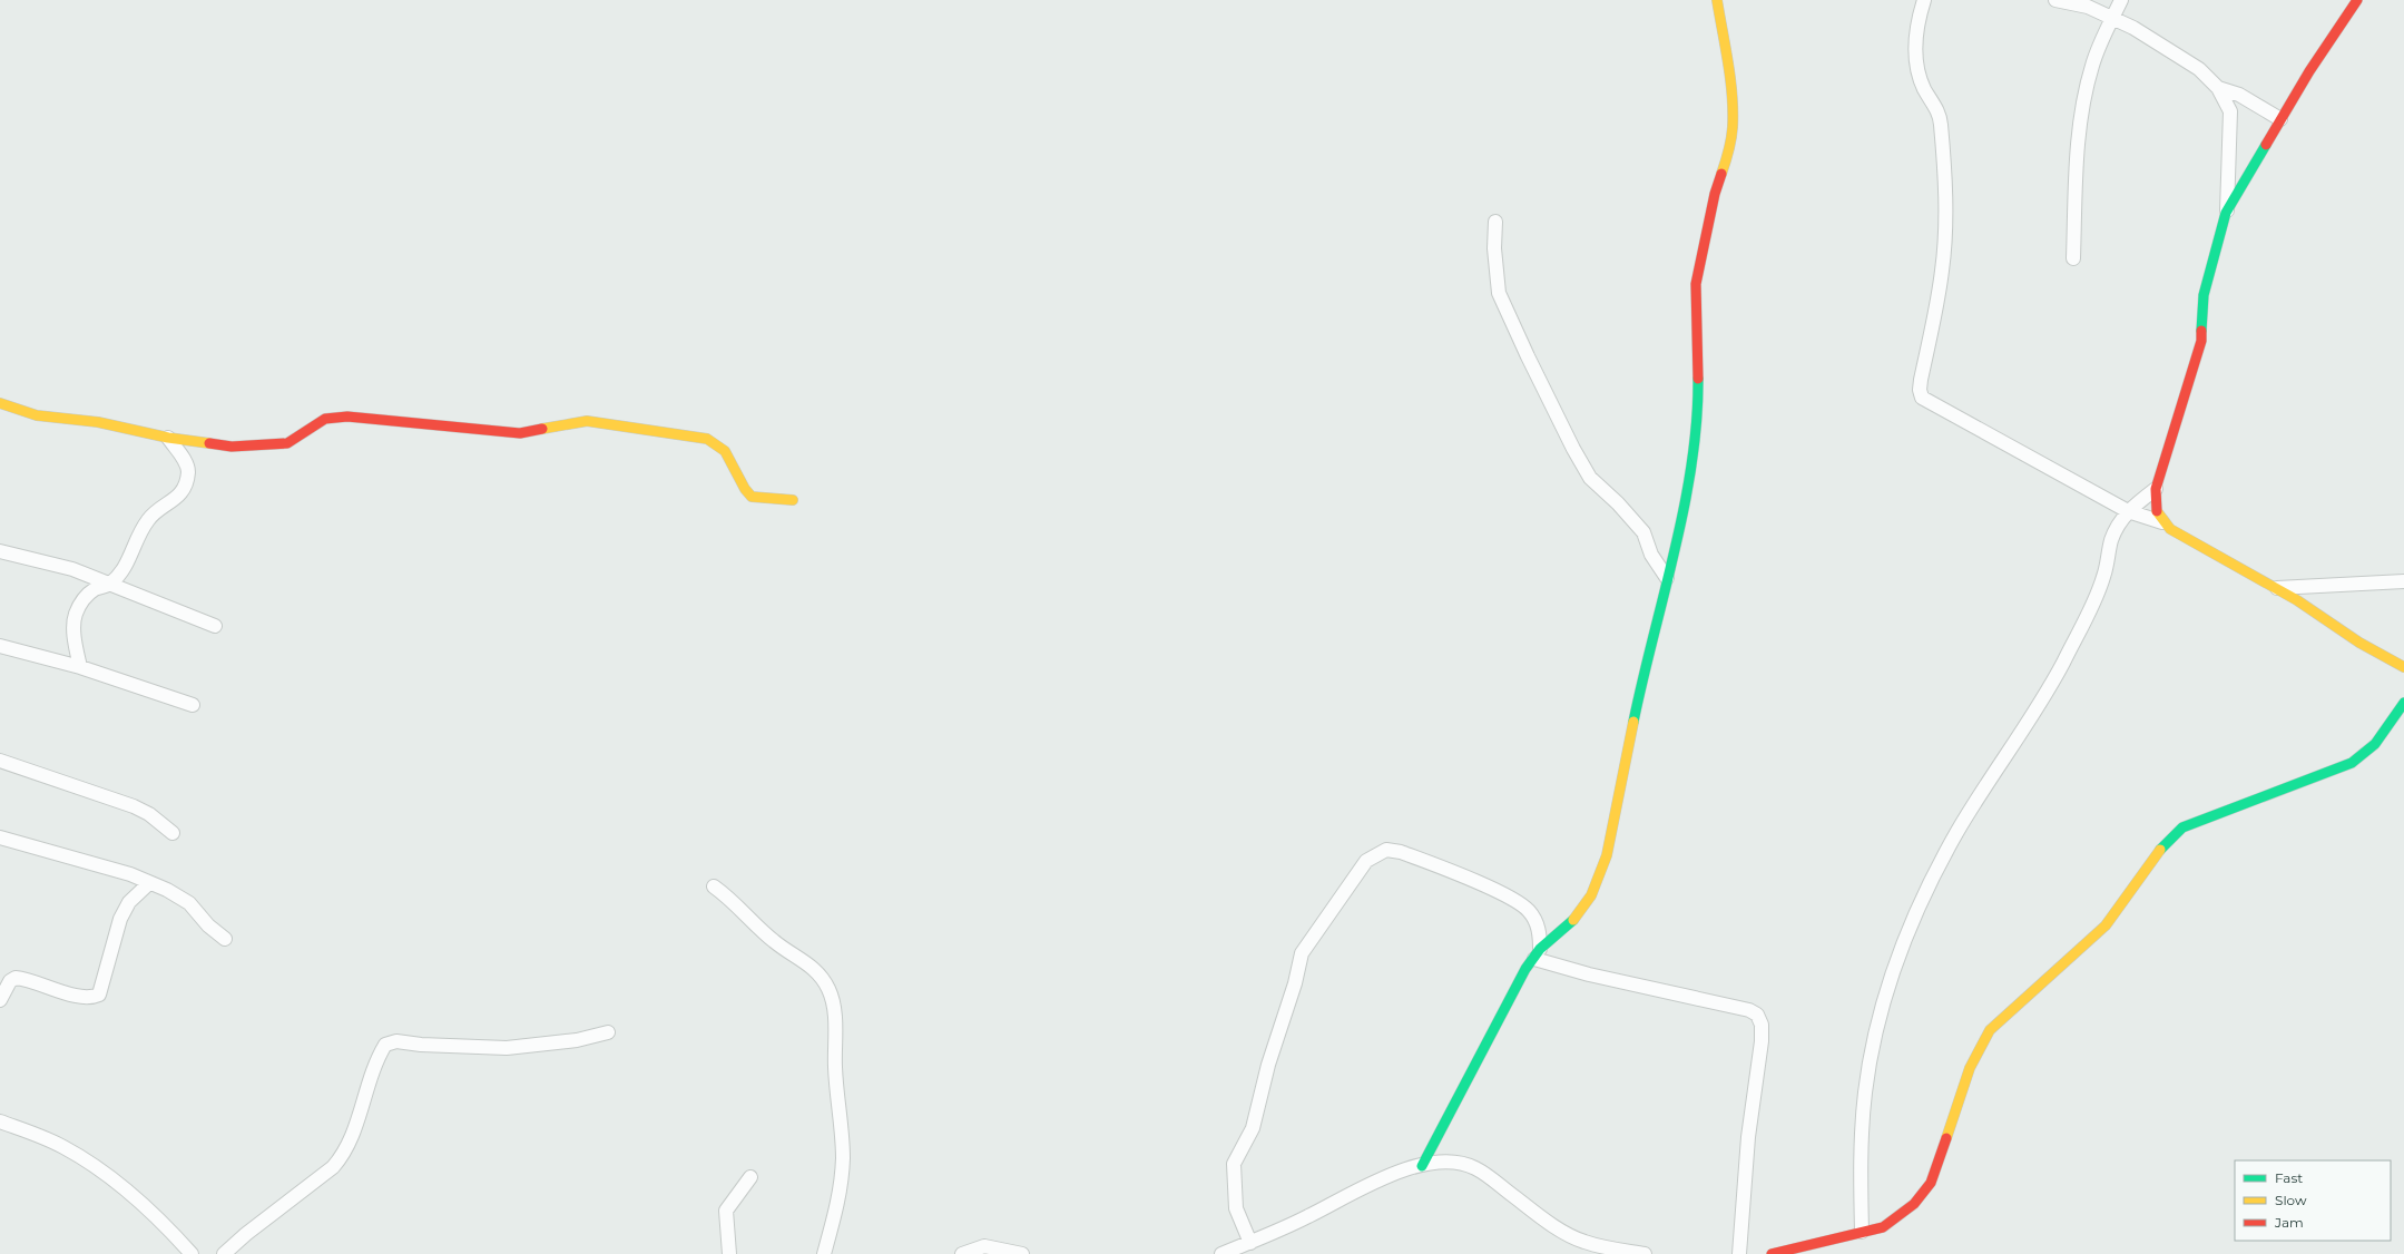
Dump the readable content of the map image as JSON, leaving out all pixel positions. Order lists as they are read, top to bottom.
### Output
{
  "legend": ["Fast", "Slow", "Jam"]
}
